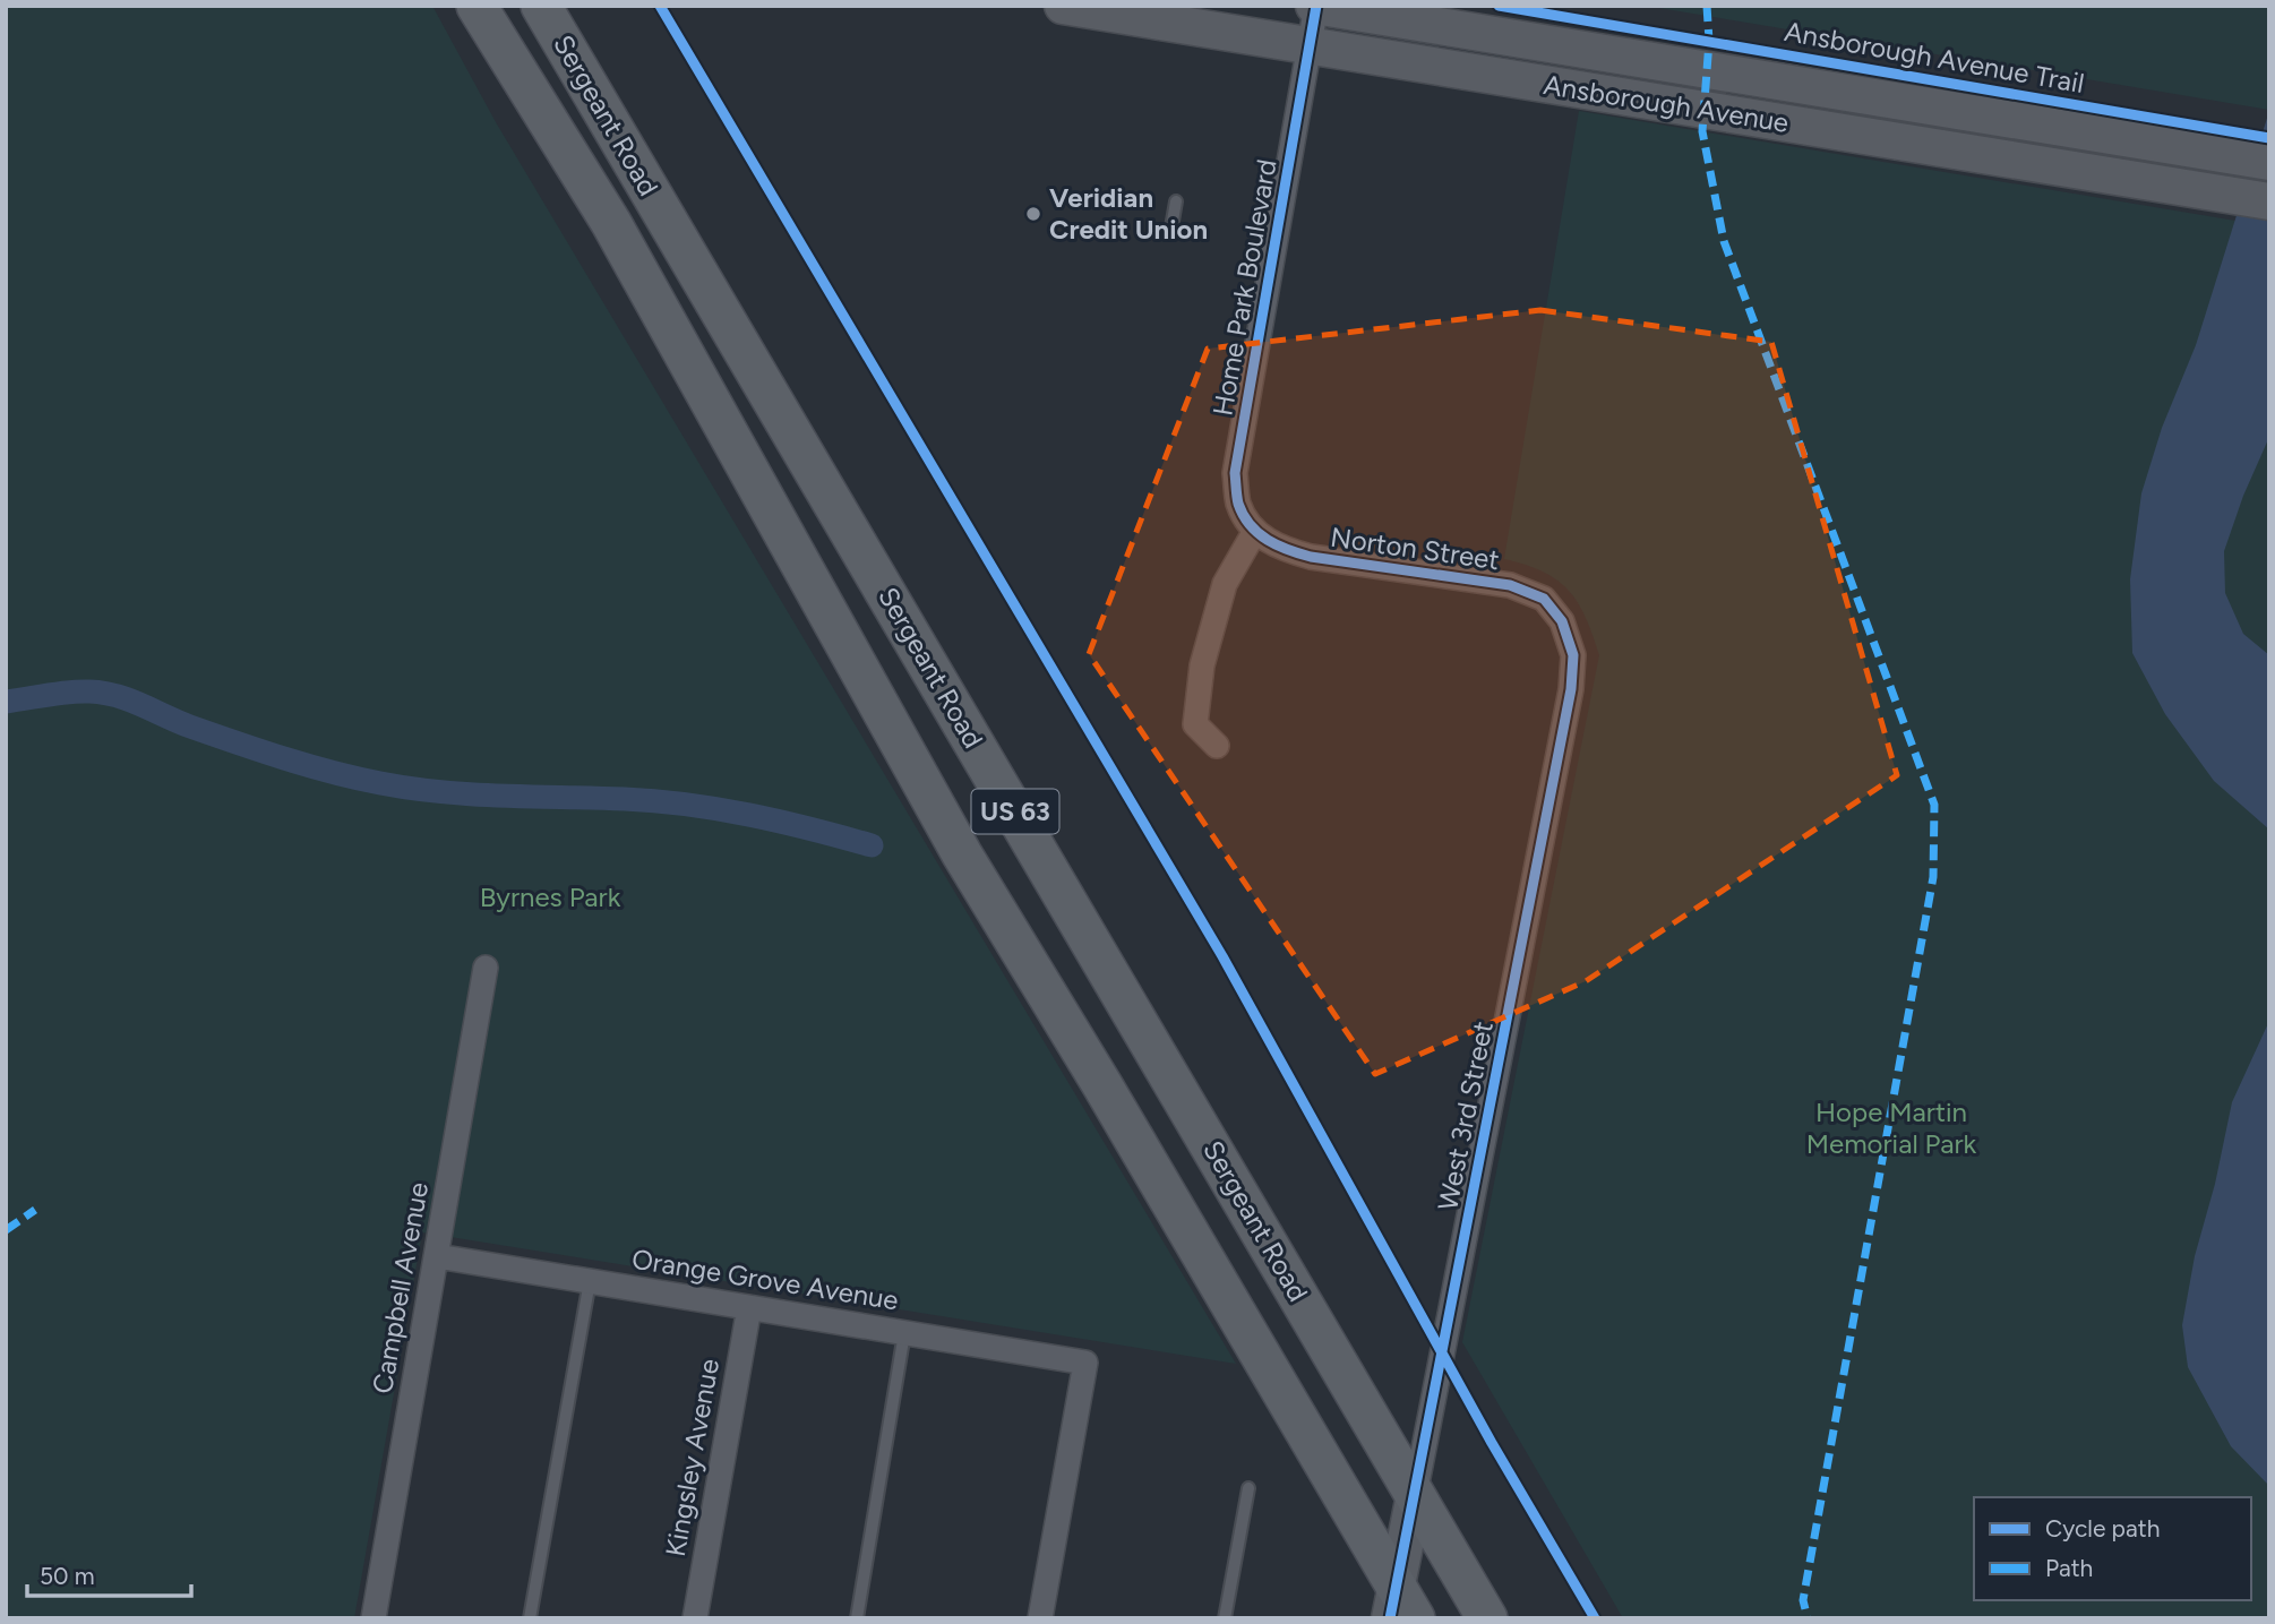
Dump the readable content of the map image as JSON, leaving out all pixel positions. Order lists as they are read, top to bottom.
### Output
{
  "streets": {
    "main road": [
      "Ansborough Avenue",
      "Sergeant Road",
      "US 63",
      "West 3rd Street"
    ],
    "street": [
      "Home Park Boulevard",
      "Norton Street",
      "Orange Grove Avenue",
      "Campbell Avenue",
      "Kingsley Avenue"
    ],
    "cycle path": ["Ansborough Avenue Trail"]
  },
  "crossings": [
    ["Ansborough Avenue", "Home Park Boulevard"],
    ["Sergeant Road", "West 3rd Street"],
    ["Home Park Boulevard", "Norton Street"],
    ["Norton Street", "West 3rd Street"],
    ["Orange Grove Avenue", "Campbell Avenue"],
    ["Orange Grove Avenue", "Kingsley Avenue"]
  ],
  "parks": ["Byrnes Park", "Hope Martin Memorial Park"],
  "places": ["Veridian Credit Union"],
  "legend": ["Cycle path", "Path"],
  "scale_bar": "50 m"
}
